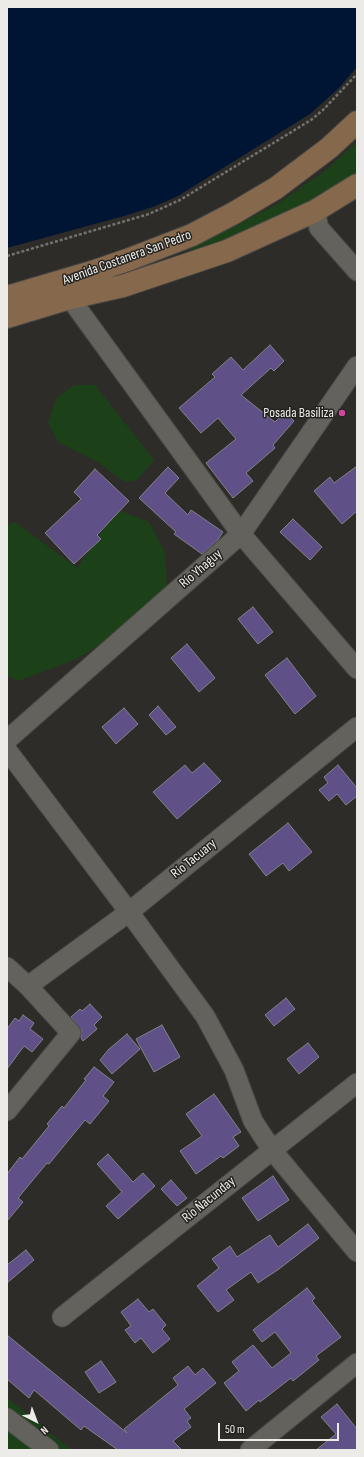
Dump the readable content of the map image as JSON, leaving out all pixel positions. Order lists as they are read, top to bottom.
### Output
{
  "streets": {
    "main road": ["Avenida Costanera San Pedro"],
    "street": ["Río Yhaguy", "Río Tacuary", "Río Ñacunday"]
  },
  "places": ["Posada Basiliza"],
  "scale_bar": "50 m",
  "north": "bottom right"
}
